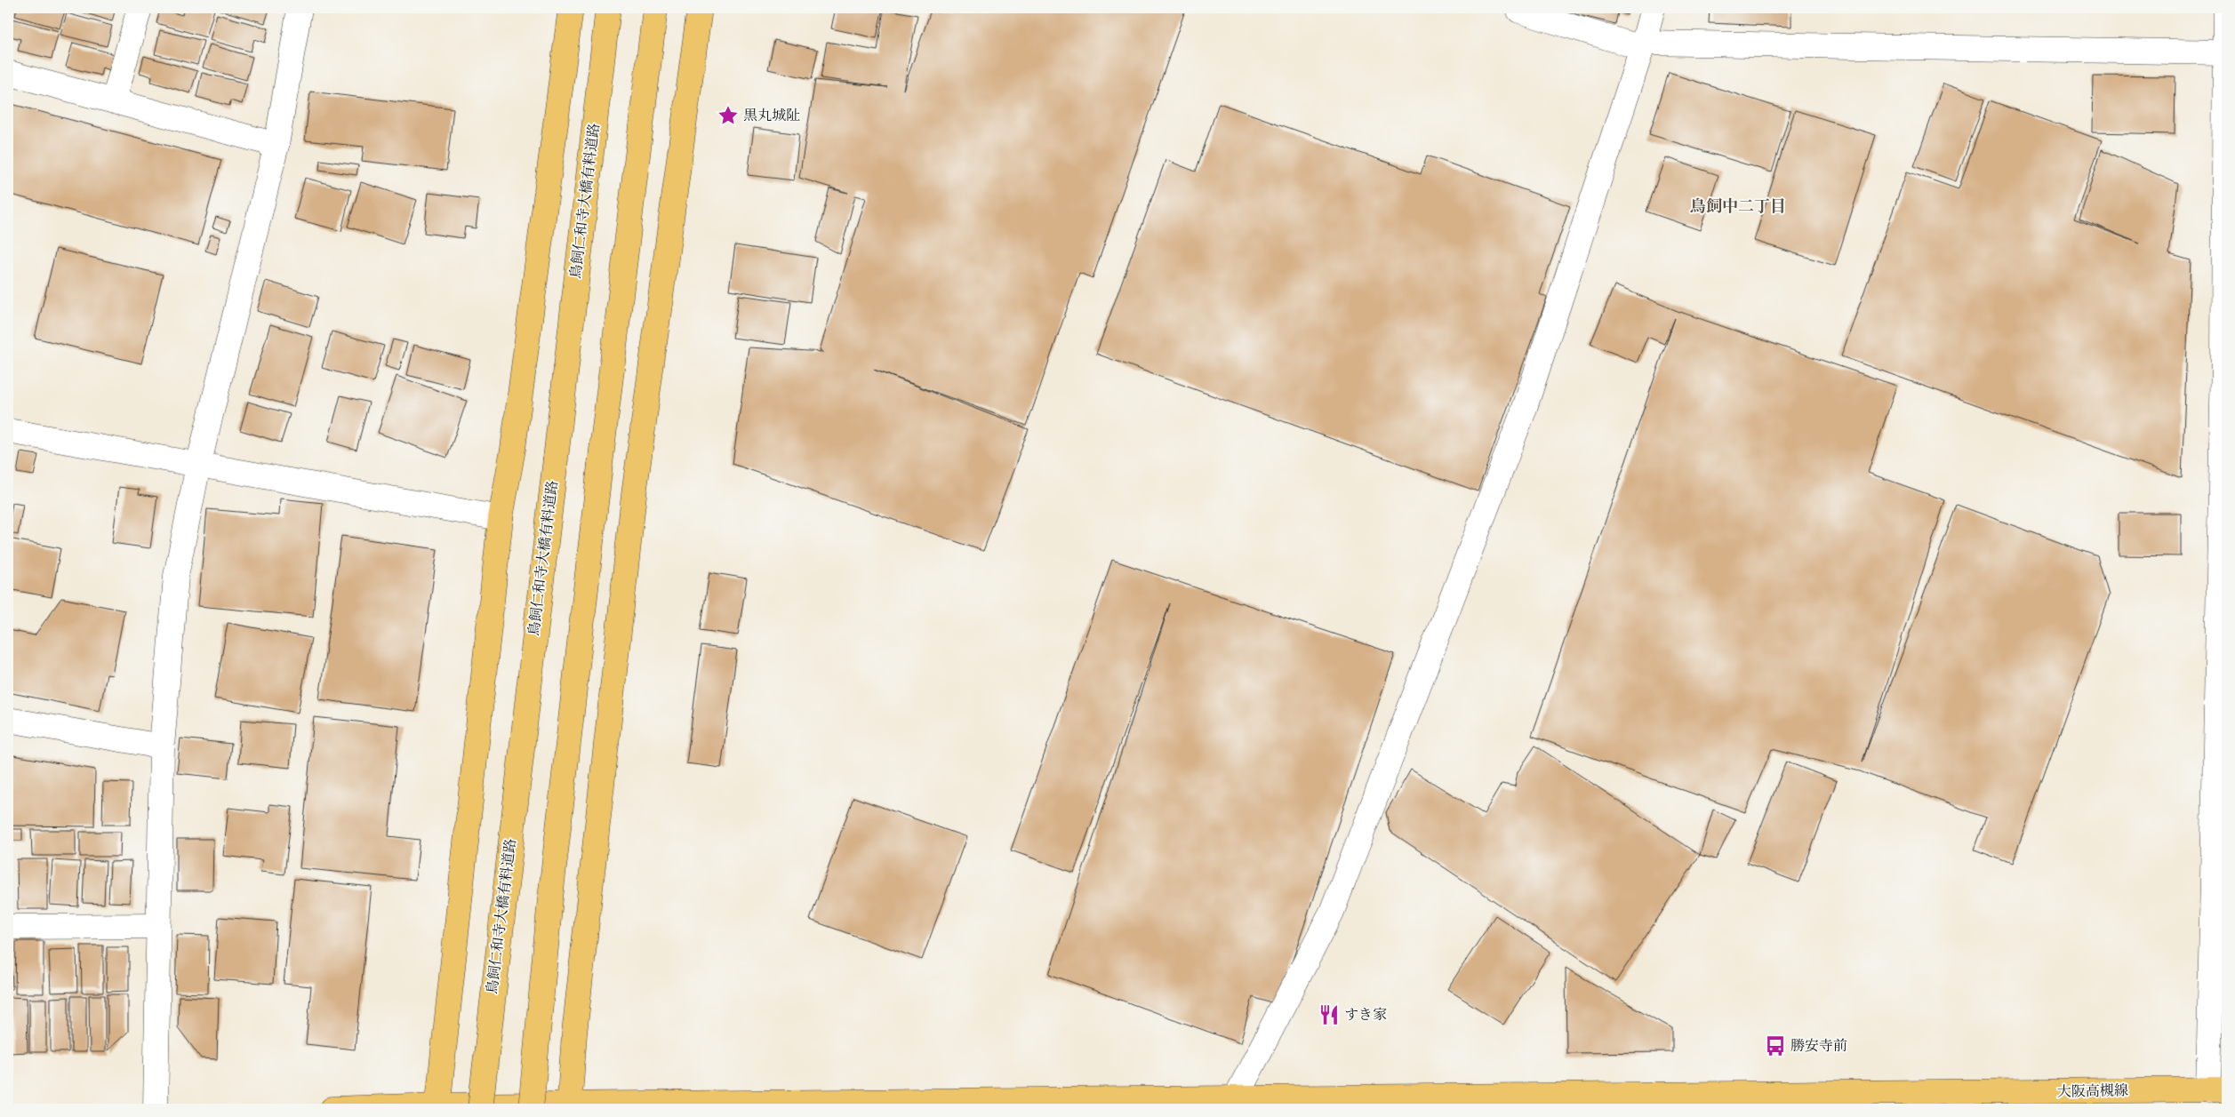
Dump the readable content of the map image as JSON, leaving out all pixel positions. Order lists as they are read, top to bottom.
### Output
{
  "streets": {
    "main road": ["鳥飼仁和寺大橋有料道路", "大阪高槻線"]
  },
  "districts": ["鳥飼中二丁目"],
  "places": {
    "place": ["黒丸城阯"],
    "restaurant": ["すき家"],
    "bus stop": ["勝安寺前"]
  }
}
